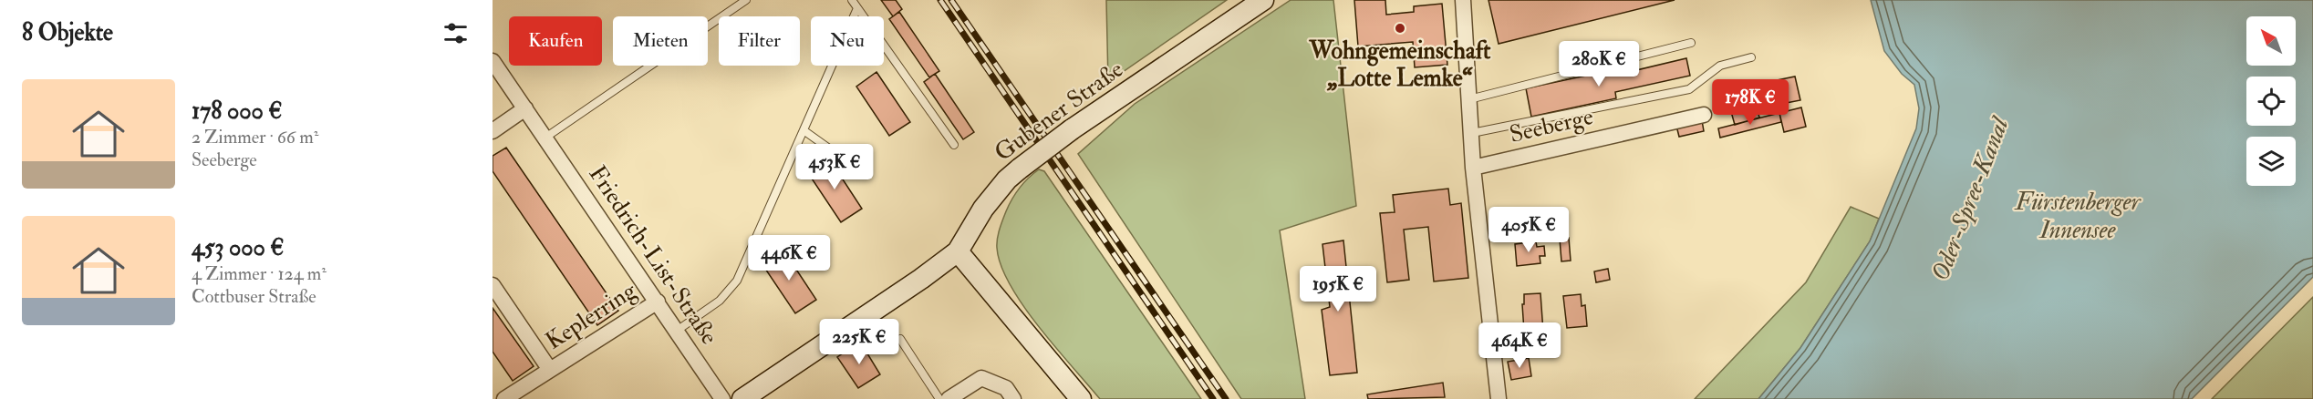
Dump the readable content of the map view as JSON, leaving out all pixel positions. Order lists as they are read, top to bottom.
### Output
{
  "streets": {
    "main road": ["Gubener Straße"],
    "street": ["Seeberge", "Friedrich-List-Straße", "Keplerring"]
  },
  "crossings": [
    ["Friedrich-List-Straße", "Keplerring"]
  ],
  "water": ["Oder-Spree-Kanal", "Fürstenberger Innensee"],
  "places": ["Wohngemeinschaft „Lotte Lemke“"],
  "north": "top left",
  "page": {
    "heading": "8 Objekte",
    "chip": [
      "Kaufen",
      "Mieten",
      "Filter",
      "Neu"
    ],
    "price": [
      "280K €",
      "178K €",
      "453K €",
      "405K €",
      "446K €",
      "195K €",
      "225K €",
      "464K €"
    ],
    "list": [
      {
        "name": "178 000 €",
        "note": "2 Zimmer · 66 m² · Seeberge"
      },
      {
        "name": "453 000 €",
        "note": "4 Zimmer · 124 m² · Cottbuser Straße"
      }
    ]
  }
}
